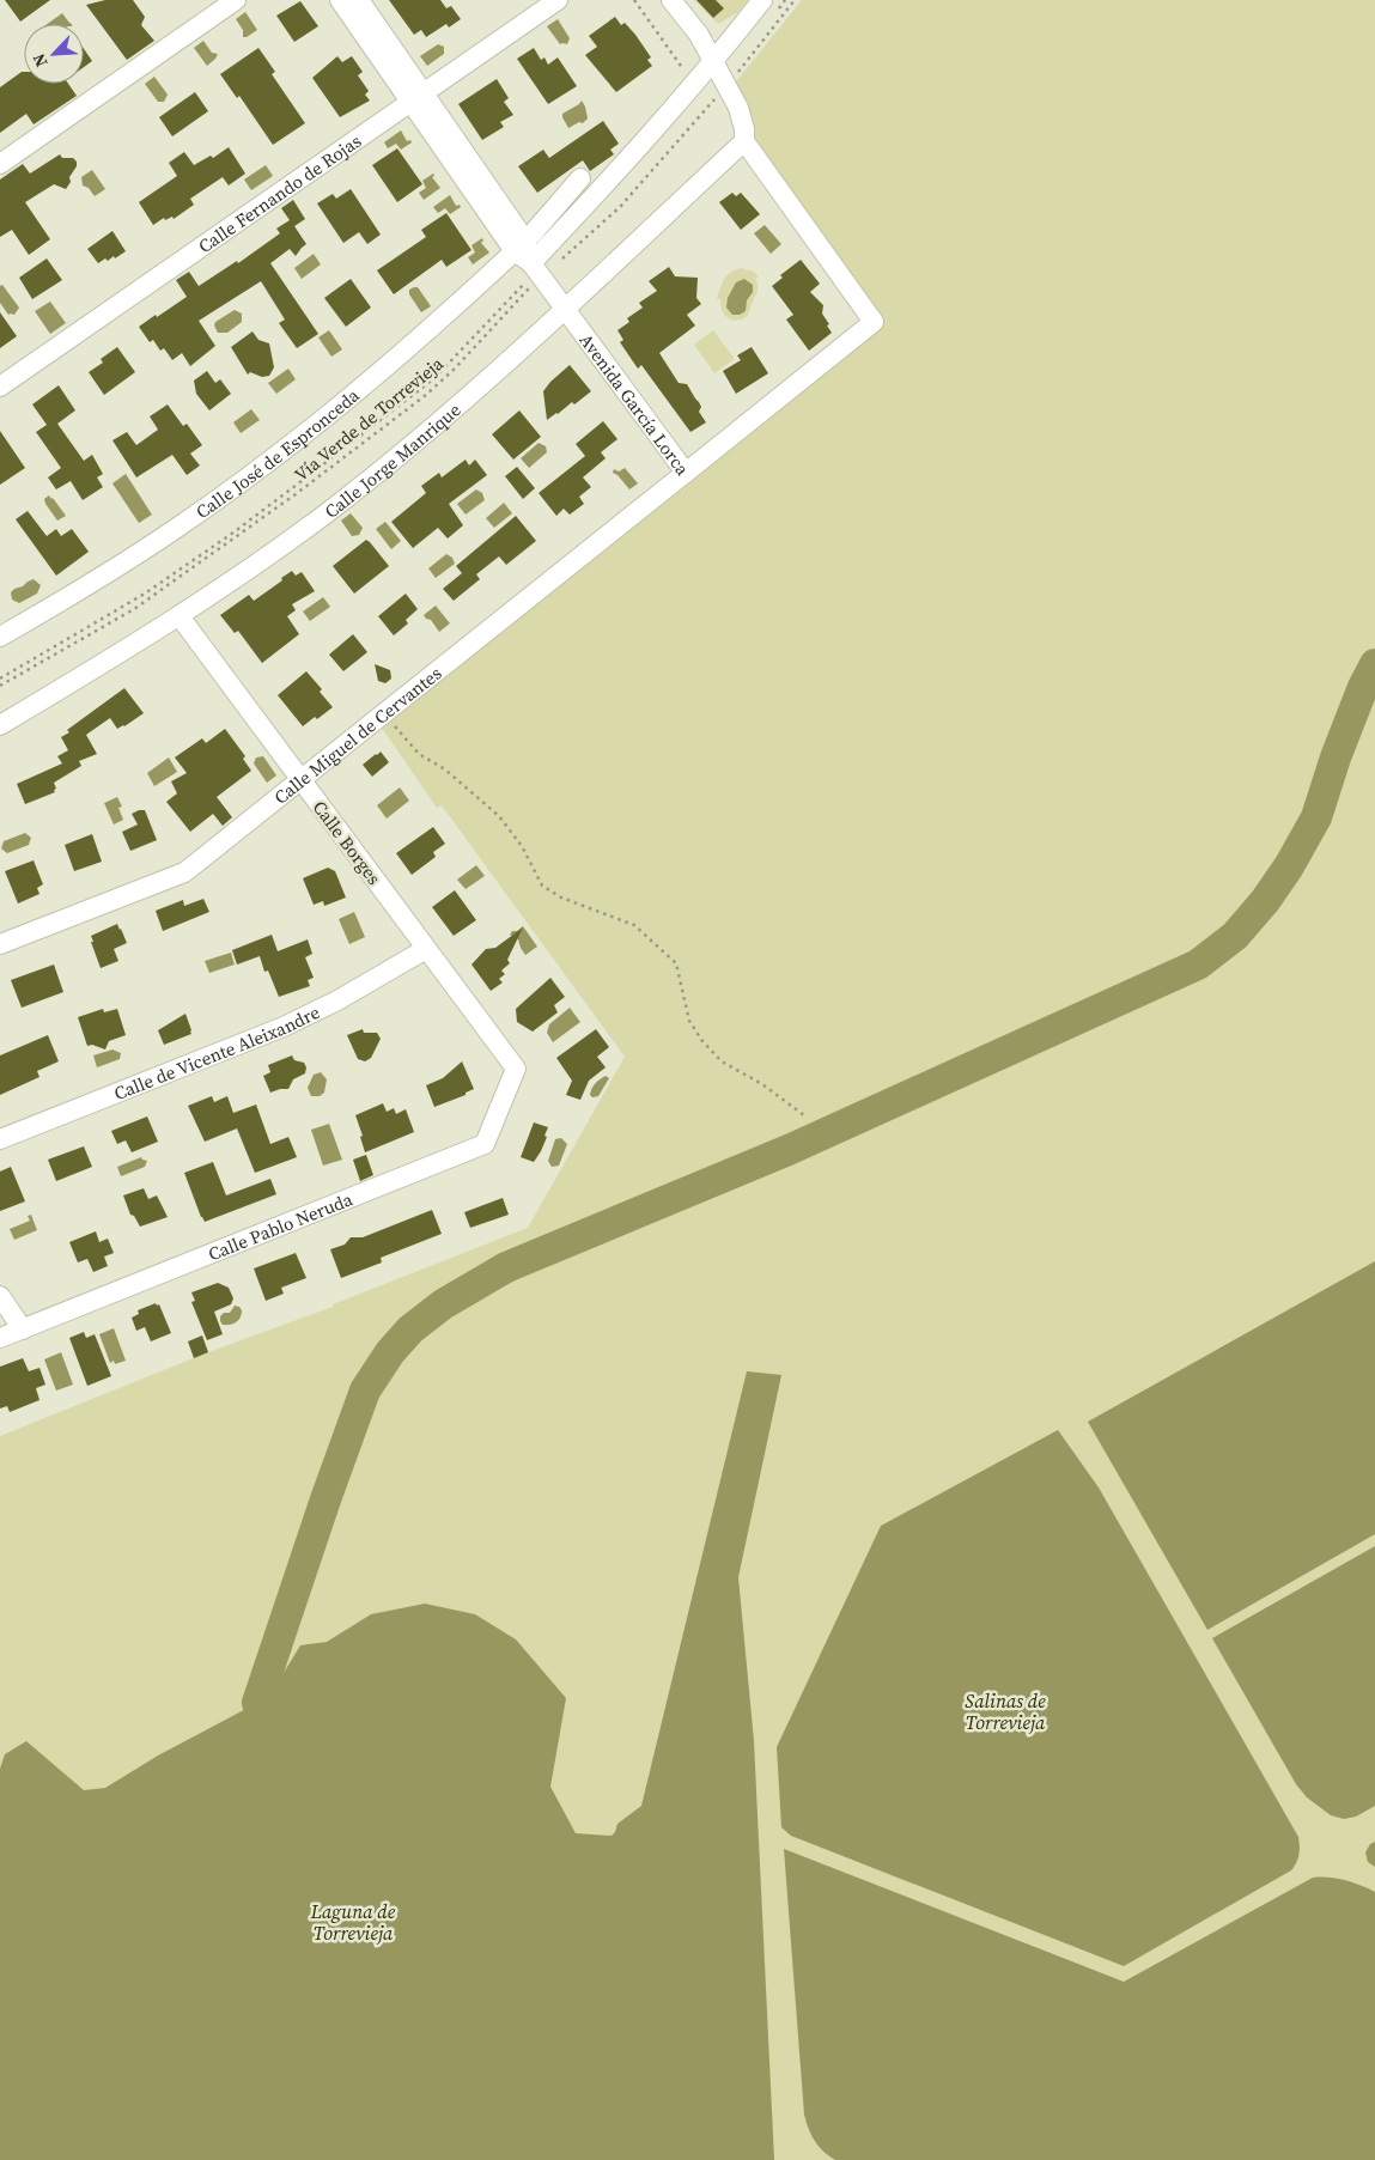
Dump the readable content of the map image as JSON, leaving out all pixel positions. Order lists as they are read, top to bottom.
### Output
{
  "streets": {
    "street": [
      "Calle Fernando de Rojas",
      "Avenida García Lorca",
      "Calle José de Espronceda",
      "Calle Jorge Manrique",
      "Calle Miguel de Cervantes",
      "Calle Borges",
      "Calle de Vicente Aleixandre",
      "Calle Pablo Neruda"
    ],
    "path": ["Vía Verde de Torrevieja"]
  },
  "crossings": [
    ["Calle Fernando de Rojas", "Avenida García Lorca"],
    ["Avenida García Lorca", "Vía Verde de Torrevieja"],
    ["Avenida García Lorca", "Calle José de Espronceda"],
    ["Avenida García Lorca", "Calle Jorge Manrique"],
    ["Avenida García Lorca", "Calle Miguel de Cervantes"],
    ["Calle Jorge Manrique", "Calle Borges"],
    ["Calle Miguel de Cervantes", "Calle Borges"],
    ["Calle Borges", "Calle de Vicente Aleixandre"],
    ["Calle Borges", "Calle Pablo Neruda"]
  ],
  "water": ["Salinas de Torrevieja", "Laguna de Torrevieja"],
  "north": "bottom left"
}
